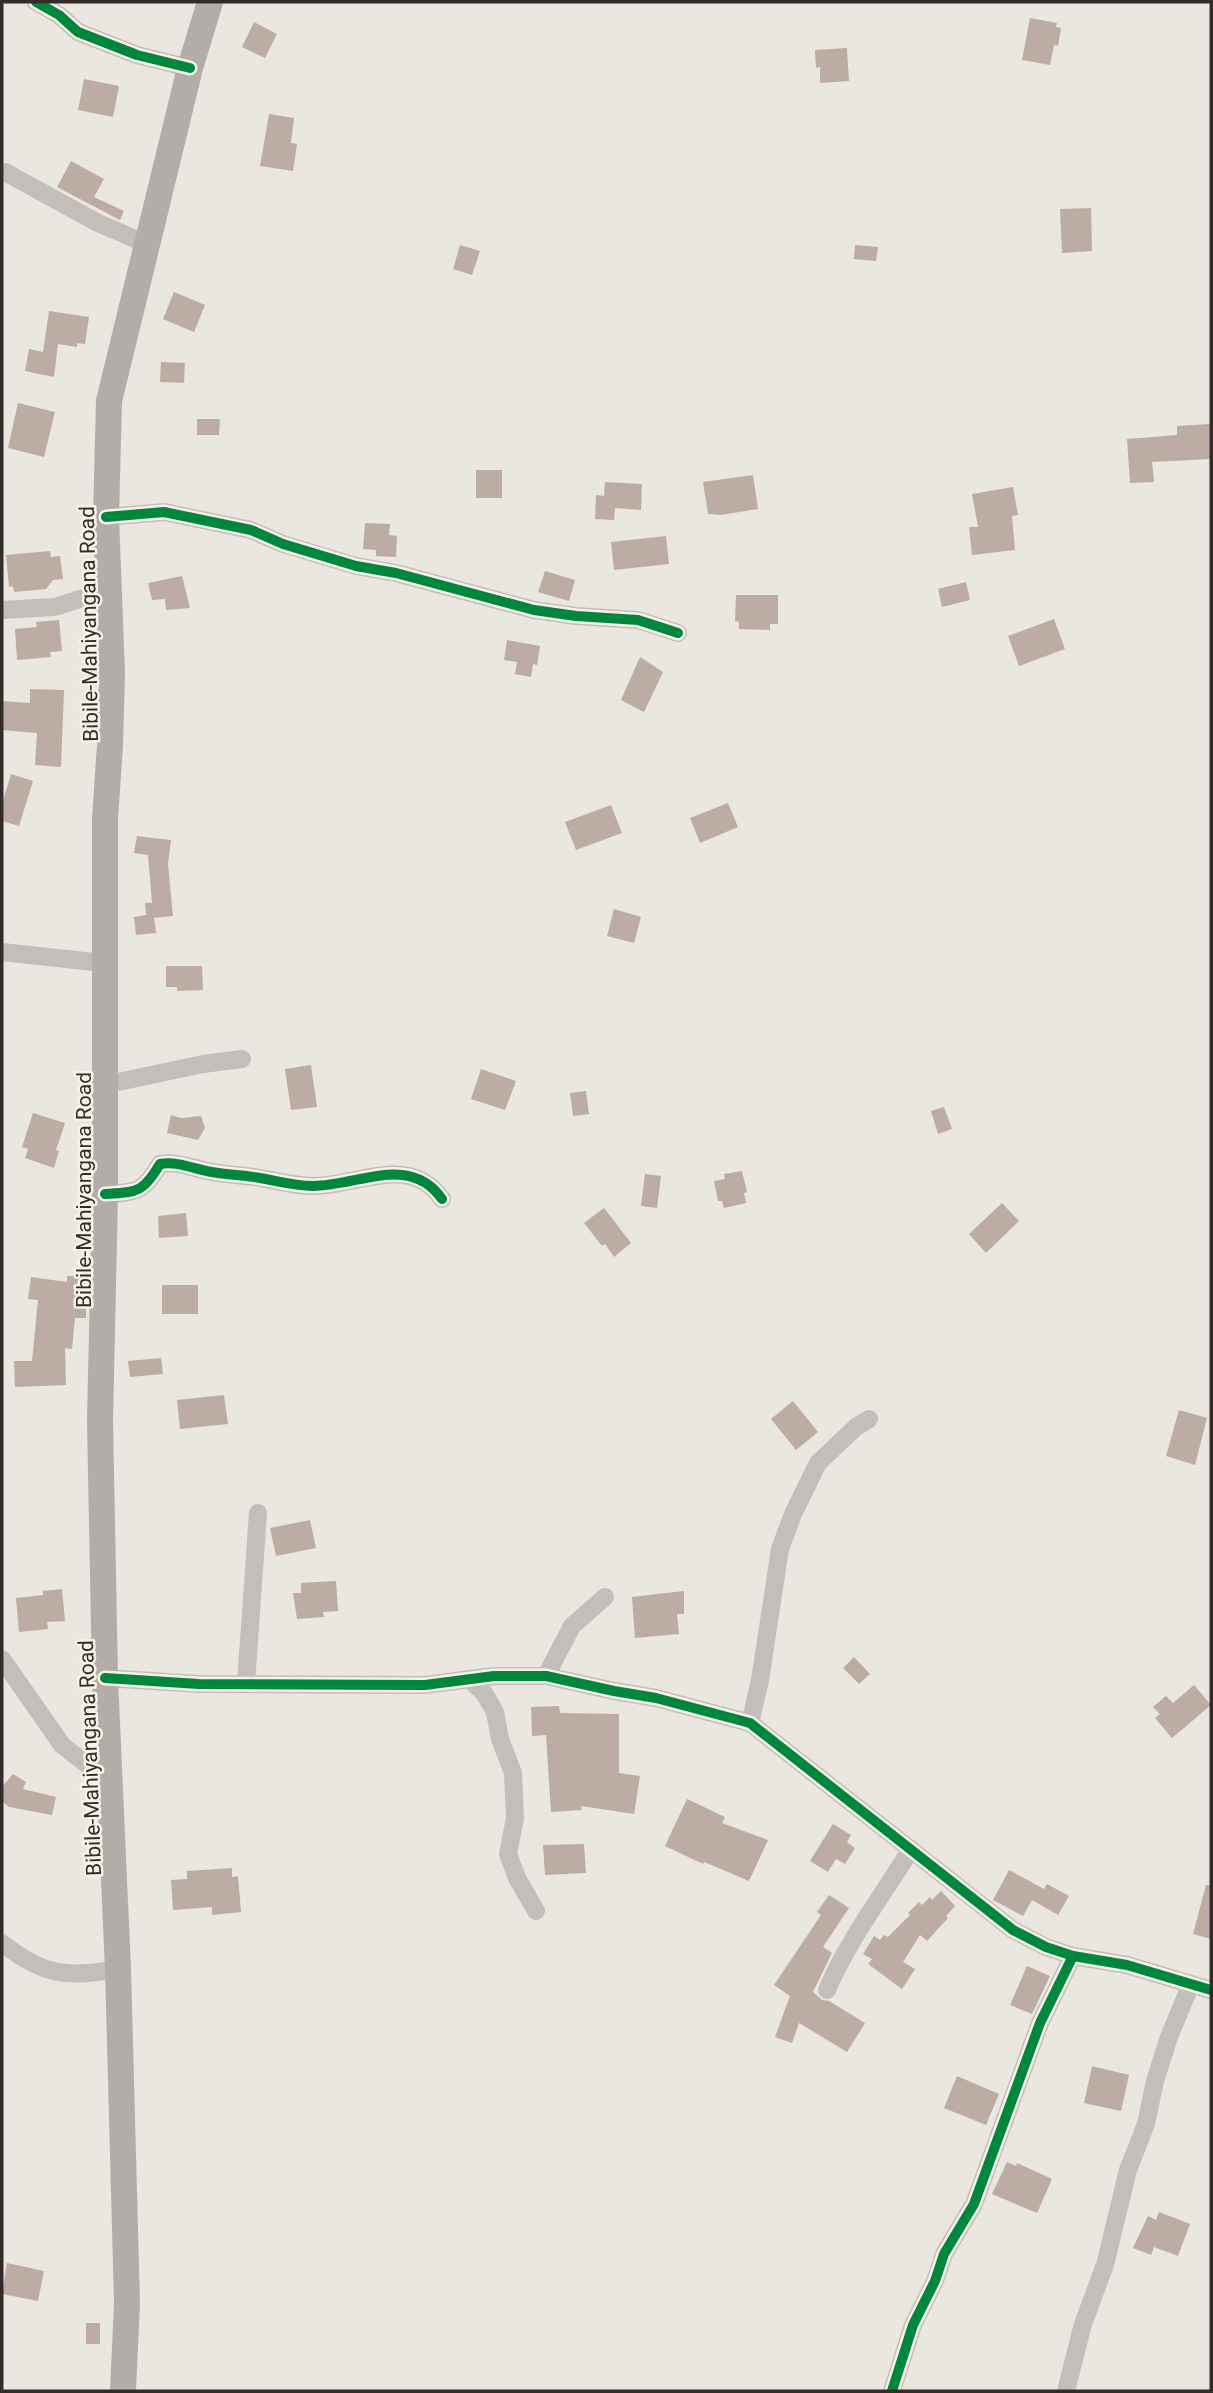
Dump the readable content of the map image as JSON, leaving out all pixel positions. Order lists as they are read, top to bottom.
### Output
{
  "streets": {
    "main road": ["Bibile-Mahiyangana Road"]
  }
}
